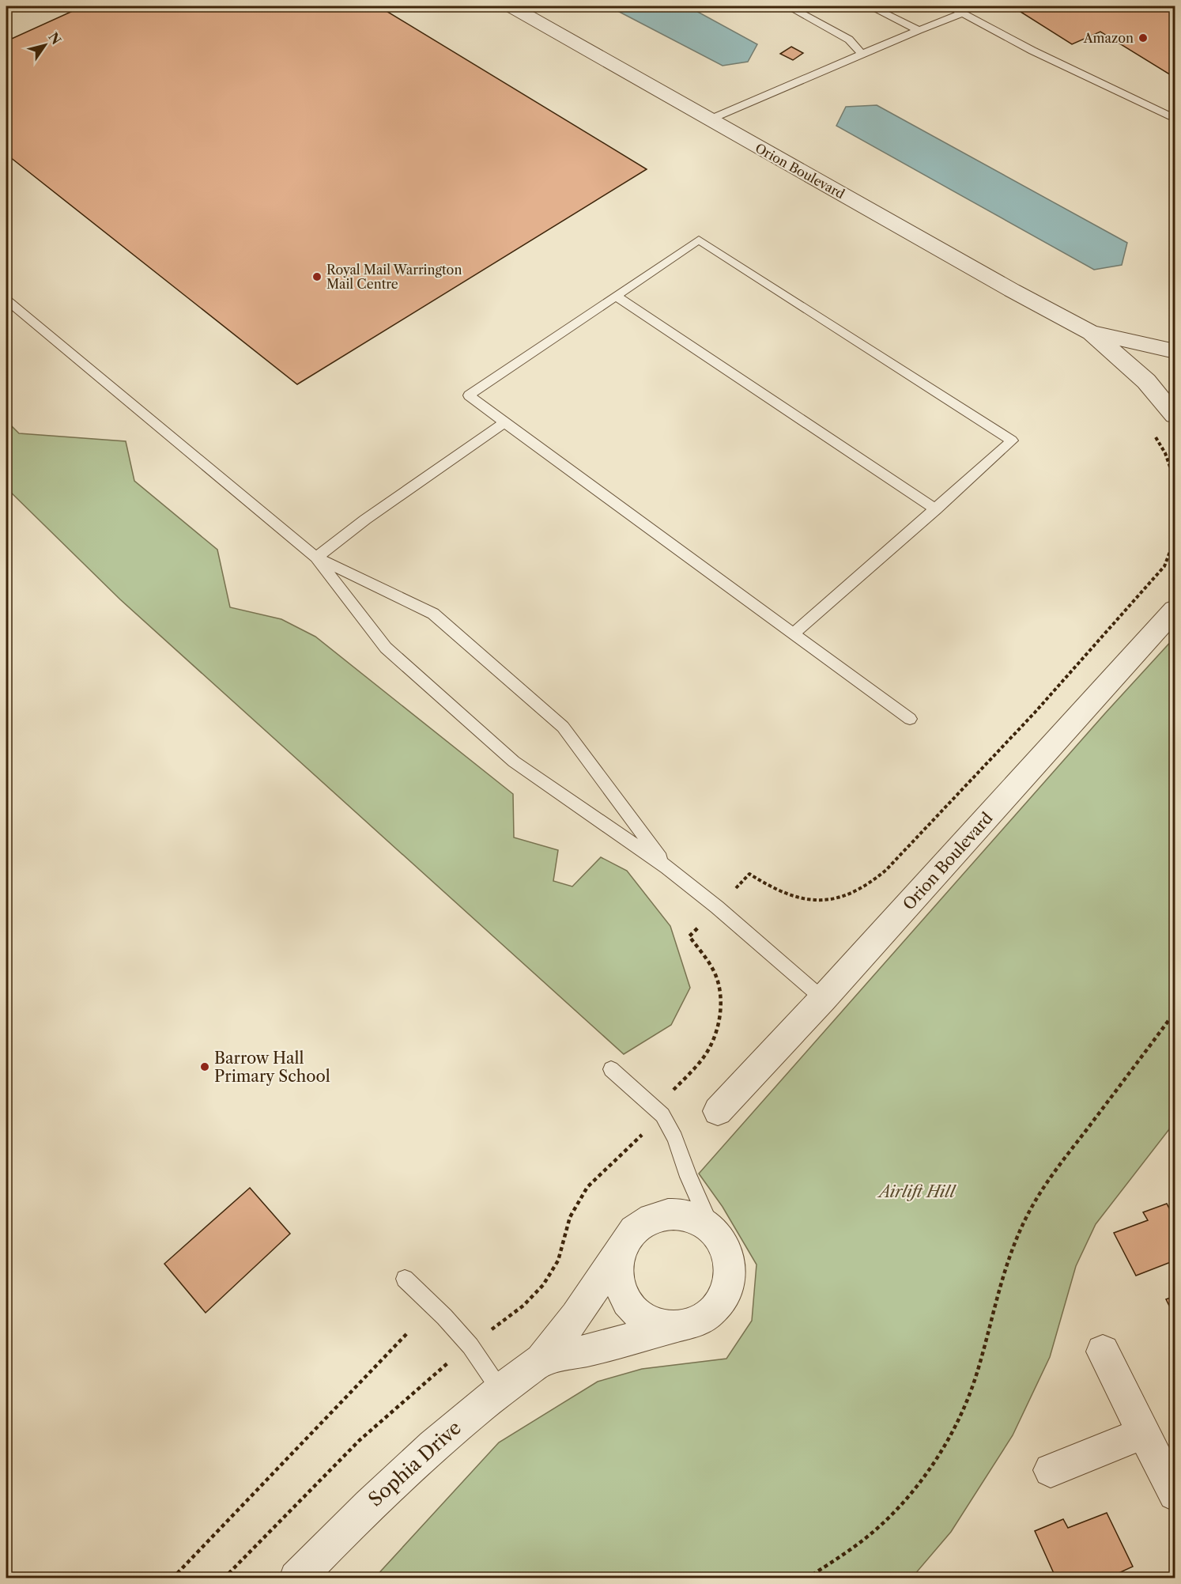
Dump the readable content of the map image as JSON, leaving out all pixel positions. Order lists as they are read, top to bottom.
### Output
{
  "streets": {
    "street": ["Orion Boulevard", "Sophia Drive"]
  },
  "parks": ["Airlift Hill"],
  "places": ["Amazon", "Royal Mail Warrington Mail Centre", "Barrow Hall Primary School"],
  "north": "top right"
}
